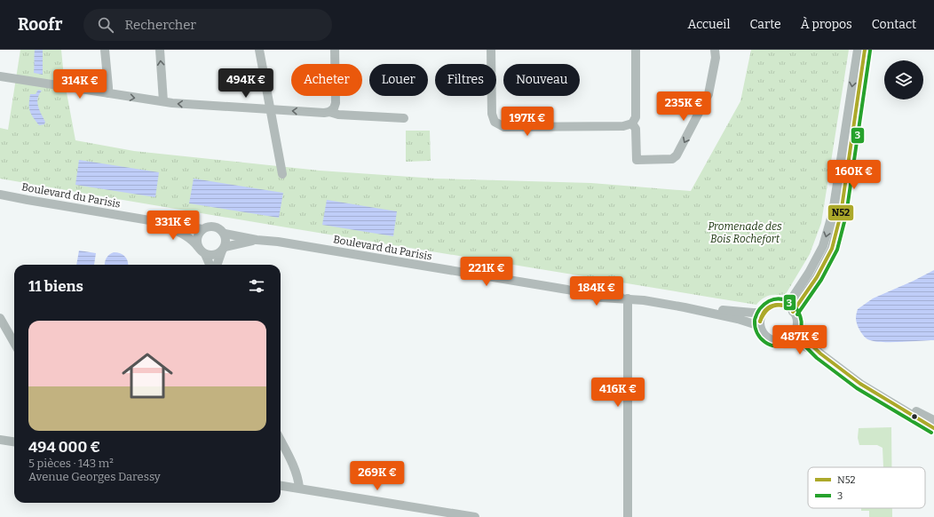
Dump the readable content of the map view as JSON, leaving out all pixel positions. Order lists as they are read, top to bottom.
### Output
{
  "streets": {
    "street": ["Boulevard du Parisis"]
  },
  "parks": ["Promenade des Bois Rochefort"],
  "lines": ["transit line N52", "transit line 3"],
  "legend": ["N52", "3"],
  "page": {
    "header": "Roofr",
    "search": "Rechercher",
    "nav": [
      "Accueil",
      "Carte",
      "À propos",
      "Contact"
    ],
    "chip": [
      "Acheter",
      "Louer",
      "Filtres",
      "Nouveau"
    ],
    "price": [
      "494K €",
      "314K €",
      "235K €",
      "197K €",
      "160K €",
      "331K €",
      "221K €",
      "184K €",
      "487K €",
      "416K €",
      "269K €"
    ],
    "heading": "11 biens",
    "list": [
      {
        "name": "494 000 €",
        "note": "5 pièces · 143 m² · Avenue Georges Daressy"
      }
    ]
  }
}
